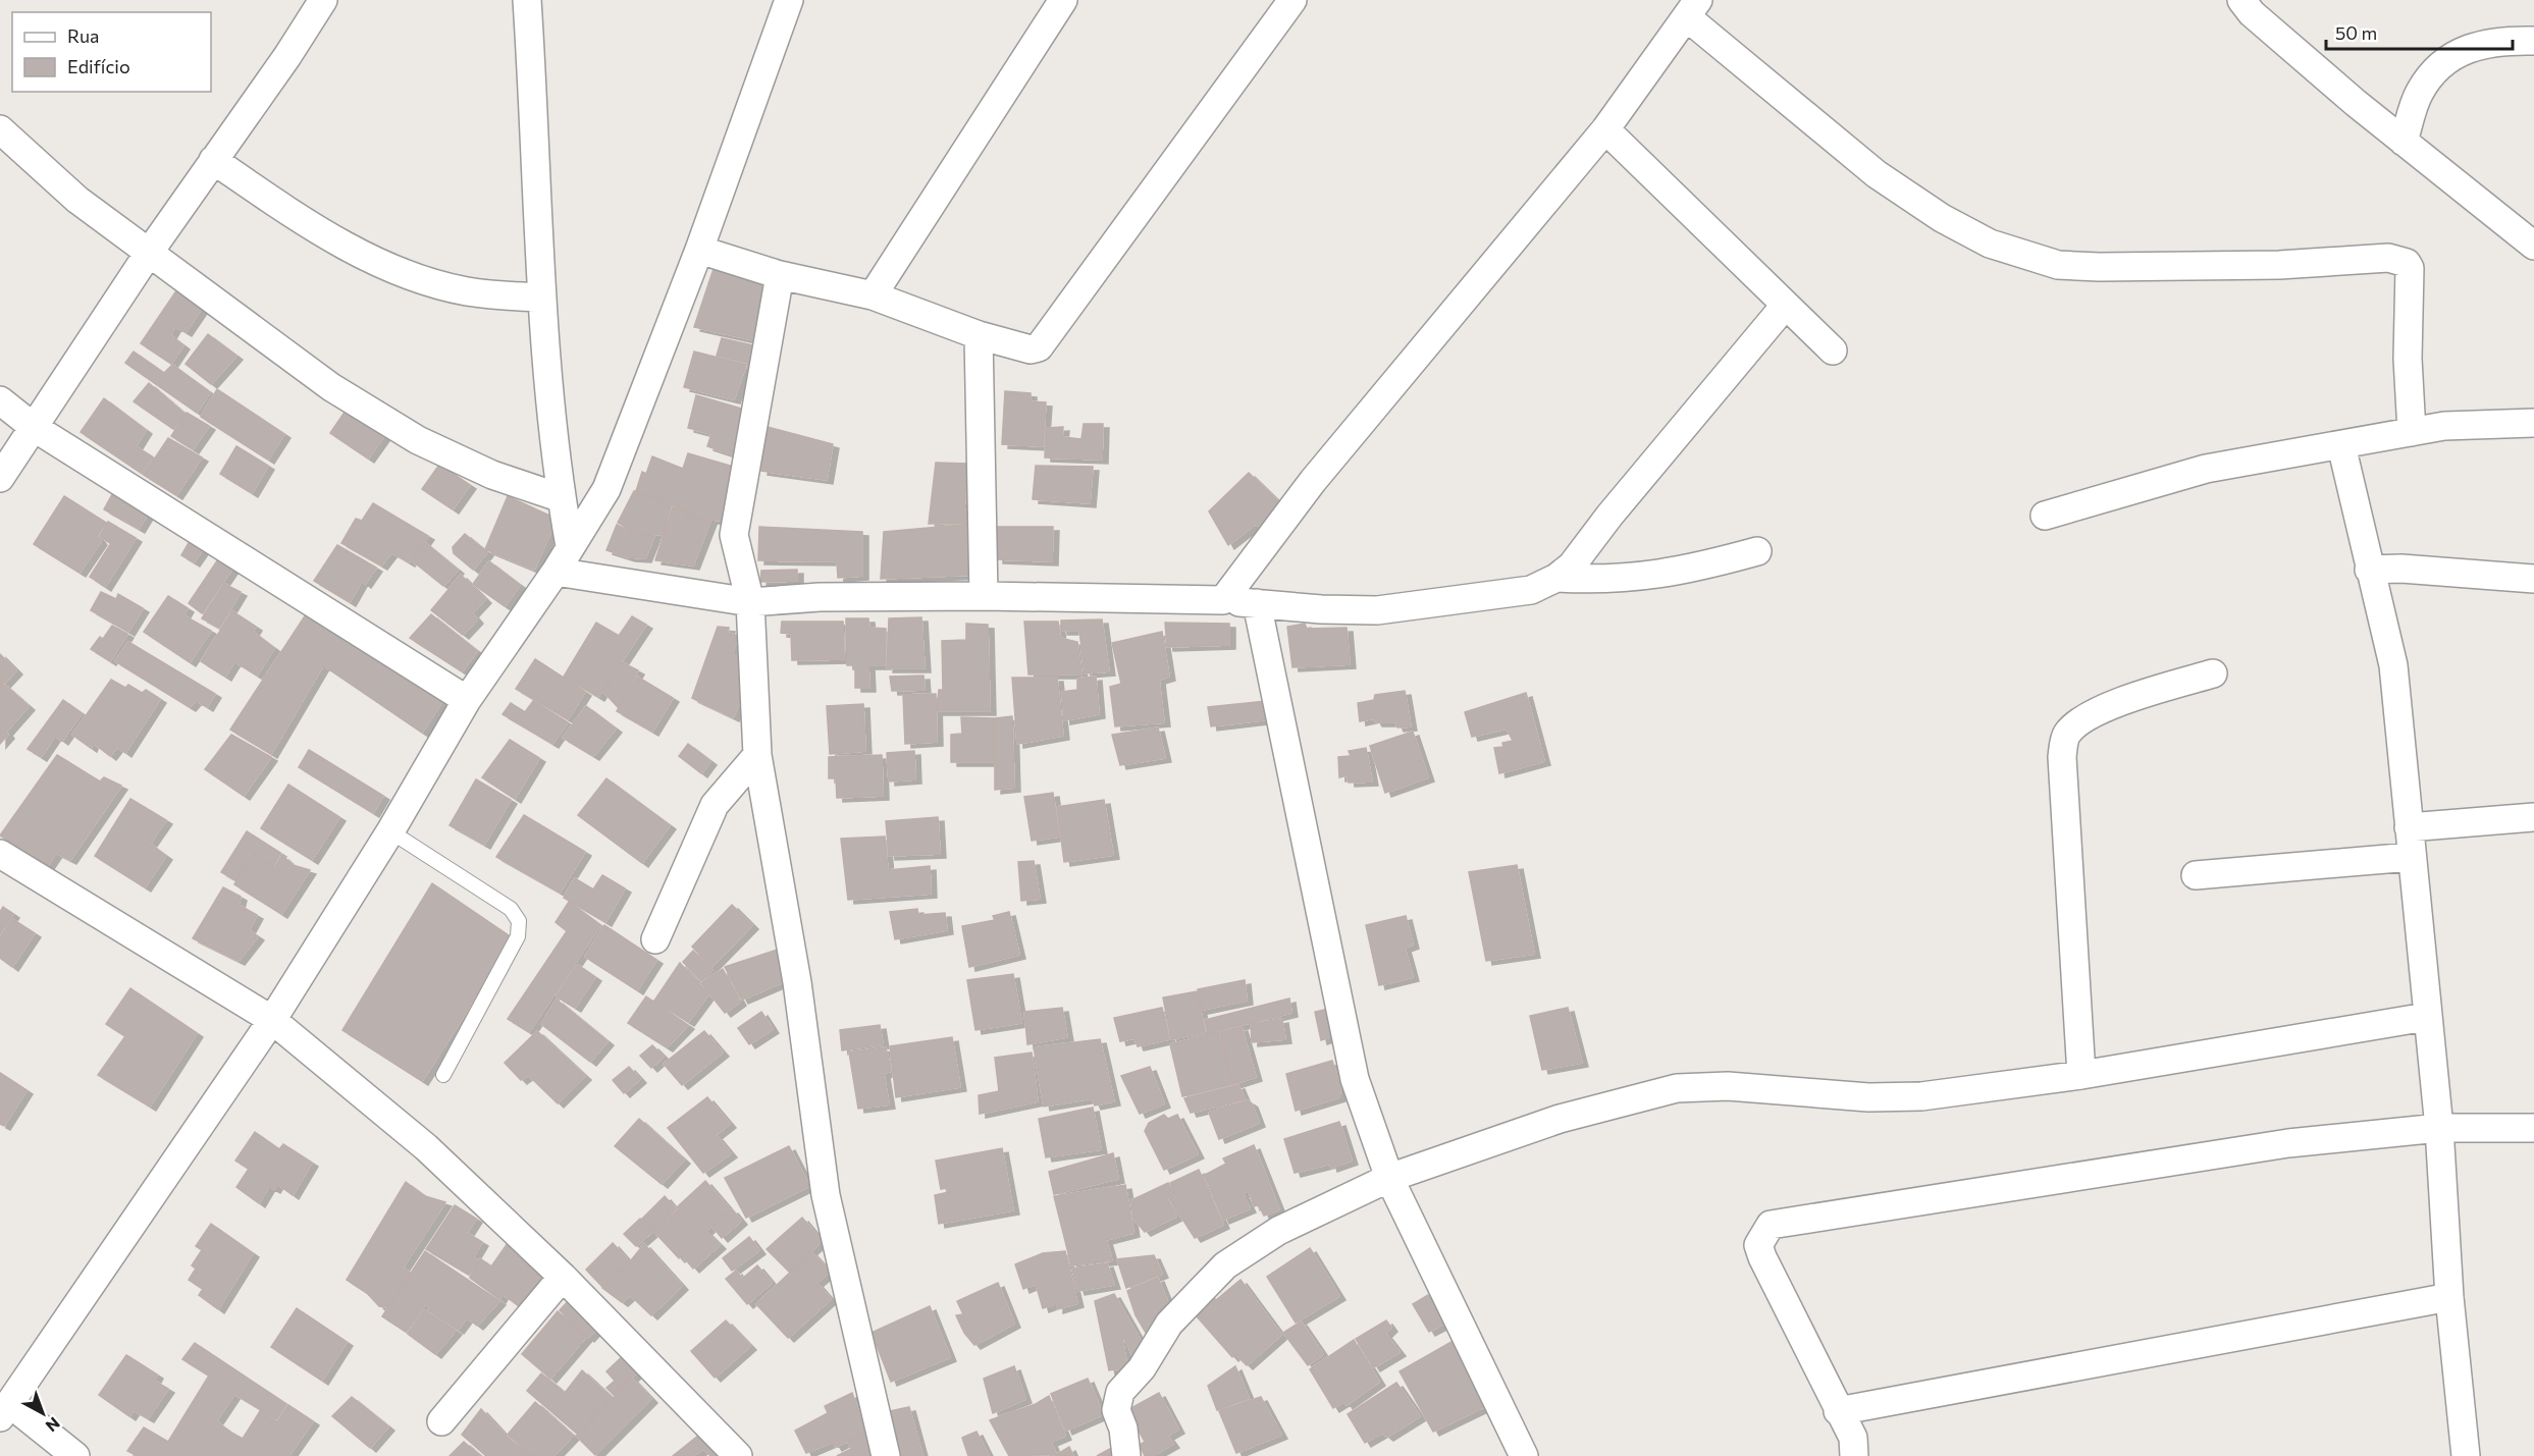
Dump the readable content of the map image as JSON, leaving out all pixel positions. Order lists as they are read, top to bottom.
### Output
{
  "legend": ["Rua", "Edifício"],
  "scale_bar": "50 m",
  "north": "bottom right"
}
